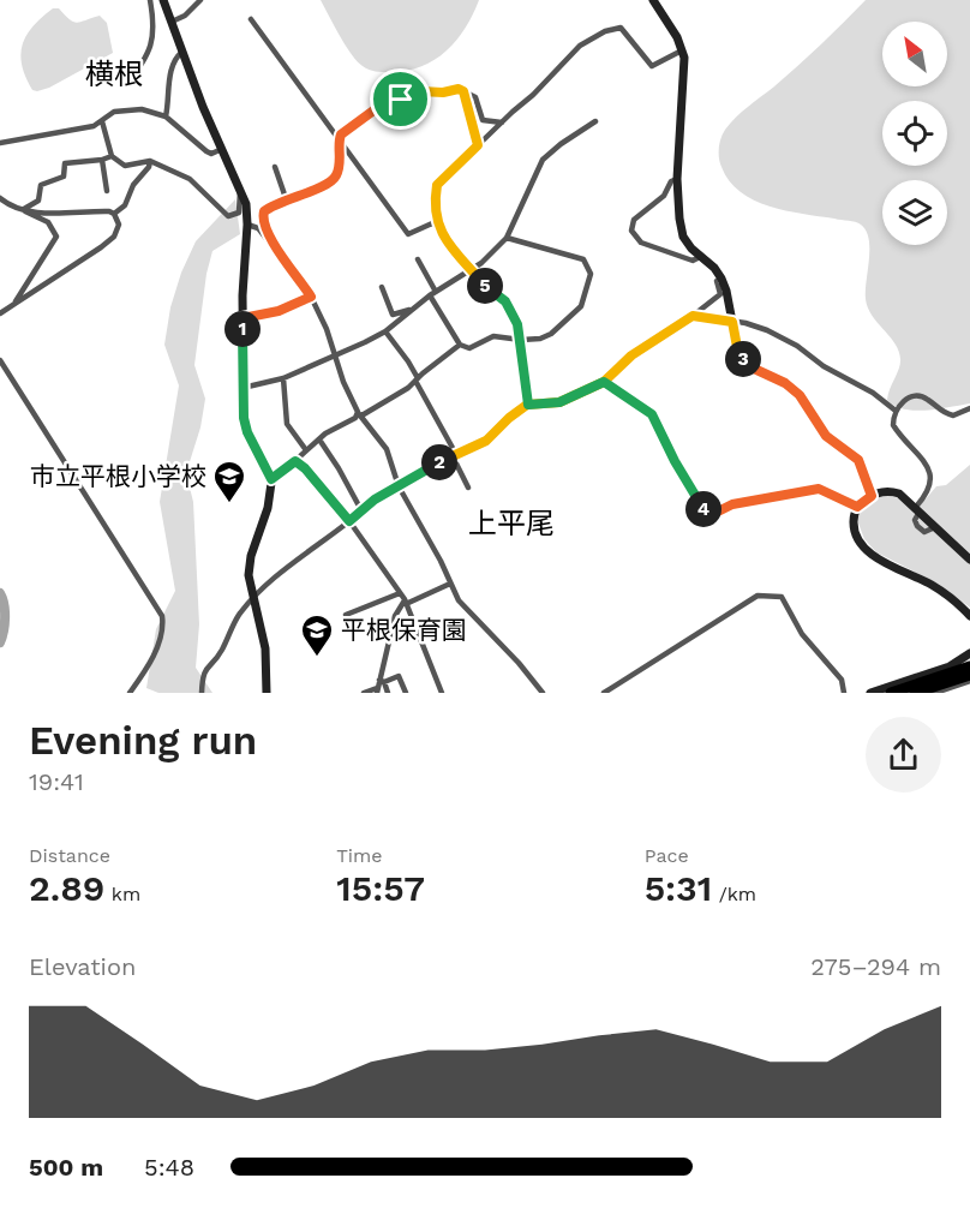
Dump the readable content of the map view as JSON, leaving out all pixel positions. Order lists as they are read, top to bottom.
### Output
{
  "districts": ["横根", "上平尾"],
  "places": {
    "school or university": ["市立平根小学校", "平根保育園"]
  },
  "north": "top left",
  "page": {
    "pins": [
      "5",
      "1",
      "3",
      "2",
      "4"
    ],
    "heading": ["Evening run", "19:41"],
    "stats": [
      ["Distance", "2.89 km"],
      ["Time", "15:57"],
      ["Pace", "5:31 /km"]
    ],
    "chart": ["Elevation", "275–294 m"],
    "list": [
      {
        "name": "500 m",
        "note": "5:48"
      }
    ]
  }
}
